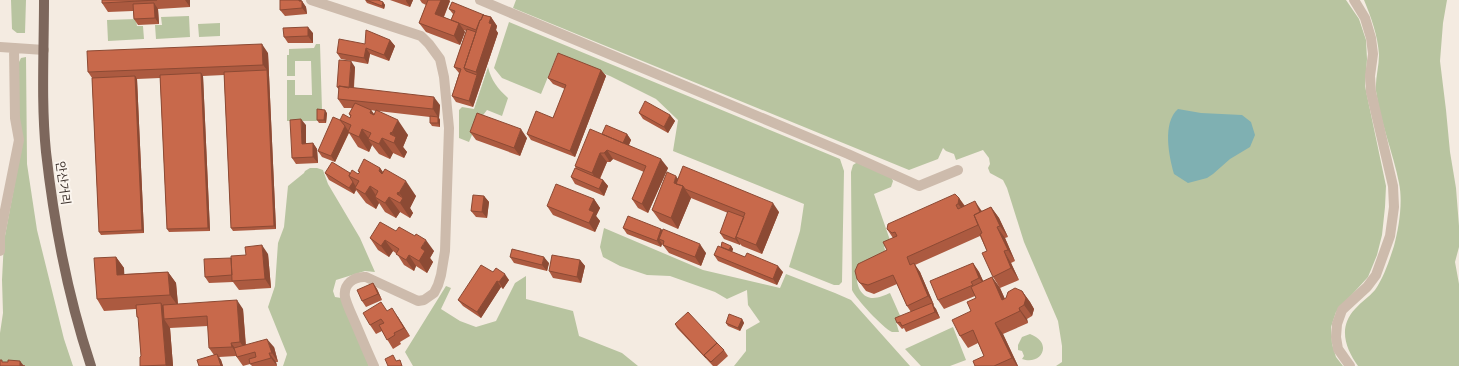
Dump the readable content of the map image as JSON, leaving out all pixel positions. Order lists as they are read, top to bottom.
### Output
{
  "streets": {
    "main road": ["안산거리"]
  }
}
